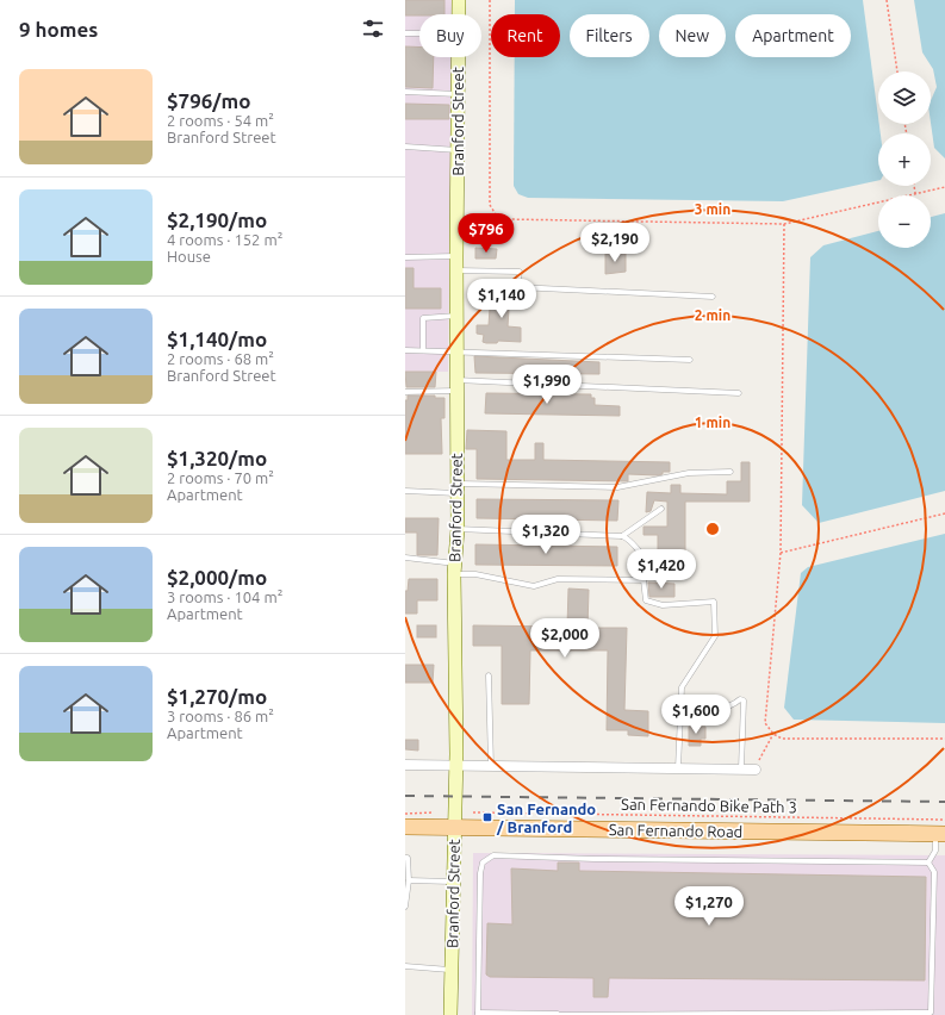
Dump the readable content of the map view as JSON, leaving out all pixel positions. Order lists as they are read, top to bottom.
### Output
{
  "streets": {
    "main road": ["Branford Street", "San Fernando Road"],
    "path": ["San Fernando Bike Path 3"]
  },
  "crossings": [
    ["Branford Street", "San Fernando Road"]
  ],
  "places": {
    "transit": ["San Fernando / Branford"]
  },
  "page": {
    "heading": "9 homes",
    "chip": [
      "Buy",
      "Rent",
      "Filters",
      "New",
      "Apartment"
    ],
    "list": [
      {
        "name": "$796/mo",
        "note": "2 rooms · 54 m² · Branford Street"
      },
      {
        "name": "$2,190/mo",
        "note": "4 rooms · 152 m² · House"
      },
      {
        "name": "$1,140/mo",
        "note": "2 rooms · 68 m² · Branford Street"
      },
      {
        "name": "$1,320/mo",
        "note": "2 rooms · 70 m² · Apartment"
      },
      {
        "name": "$2,000/mo",
        "note": "3 rooms · 104 m² · Apartment"
      },
      {
        "name": "$1,270/mo",
        "note": "3 rooms · 86 m² · Apartment"
      }
    ],
    "map_buttons": ["+", "−"],
    "price": [
      "$796",
      "$2,190",
      "$1,140",
      "$1,990",
      "$1,320",
      "$1,420",
      "$2,000",
      "$1,600",
      "$1,270"
    ]
  },
  "rings": ["3 min", "2 min", "1 min"]
}
